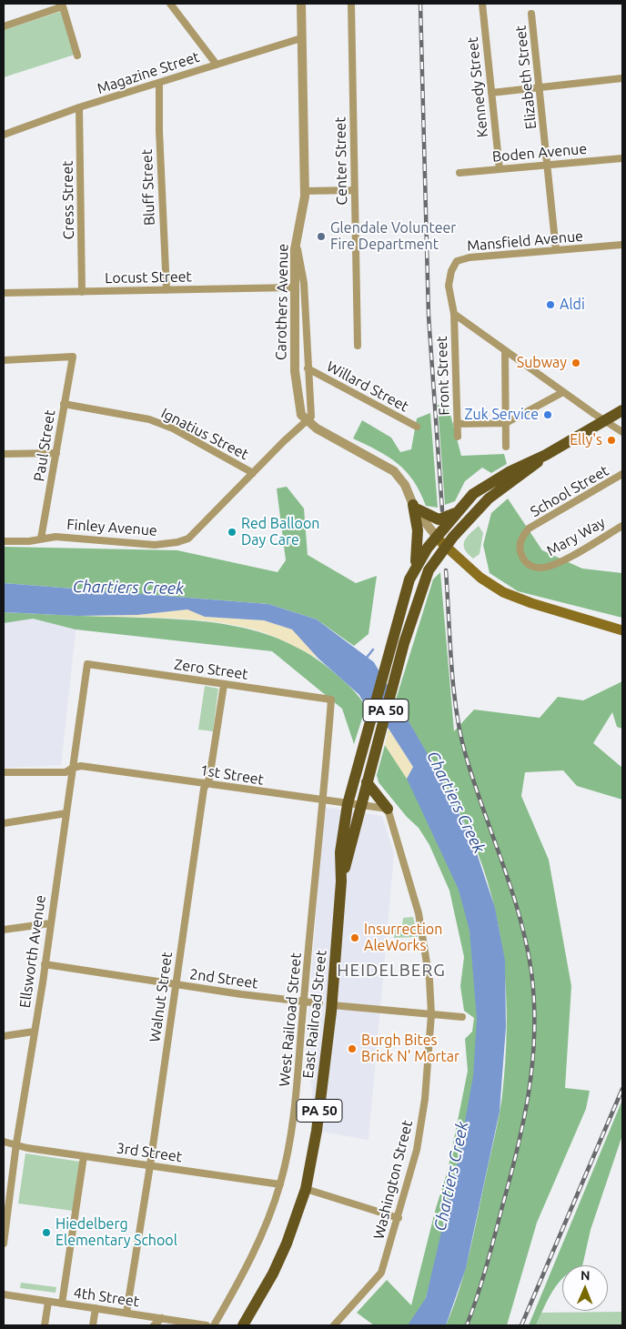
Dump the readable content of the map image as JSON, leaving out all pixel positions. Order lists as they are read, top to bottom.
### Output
{
  "streets": {
    "main road": ["PA 50", "East Railroad Street"],
    "street": [
      "Magazine Street",
      "Elizabeth Street",
      "Kennedy Street",
      "Boden Avenue",
      "Center Street",
      "Bluff Street",
      "Cress Street",
      "Mansfield Avenue",
      "Locust Street",
      "Carothers Avenue",
      "Front Street",
      "Willard Street",
      "Ignatius Street",
      "Paul Street",
      "School Street",
      "Finley Avenue",
      "Mary Way",
      "Zero Street",
      "1st Street",
      "Ellsworth Avenue",
      "2nd Street",
      "Walnut Street",
      "West Railroad Street",
      "3rd Street",
      "Washington Street",
      "4th Street"
    ]
  },
  "crossings": [
    ["Magazine Street", "Bluff Street"],
    ["Magazine Street", "Cress Street"],
    ["Magazine Street", "Carothers Avenue"],
    ["Elizabeth Street", "Boden Avenue"],
    ["Elizabeth Street", "Mansfield Avenue"],
    ["Kennedy Street", "Boden Avenue"],
    ["Bluff Street", "Locust Street"],
    ["Cress Street", "Locust Street"],
    ["Mansfield Avenue", "Front Street"],
    ["Locust Street", "Carothers Avenue"],
    ["Carothers Avenue", "Finley Avenue"],
    ["Ignatius Street", "Paul Street"],
    ["Ignatius Street", "Finley Avenue"],
    ["Paul Street", "Finley Avenue"],
    ["School Street", "Mary Way"],
    ["Zero Street", "Ellsworth Avenue"],
    ["Zero Street", "Walnut Street"],
    ["Zero Street", "West Railroad Street"],
    ["PA 50", "East Railroad Street"],
    ["1st Street", "Ellsworth Avenue"],
    ["1st Street", "Walnut Street"],
    ["1st Street", "East Railroad Street"],
    ["1st Street", "West Railroad Street"],
    ["1st Street", "Washington Street"],
    ["Ellsworth Avenue", "2nd Street"],
    ["Ellsworth Avenue", "3rd Street"],
    ["2nd Street", "Walnut Street"],
    ["2nd Street", "West Railroad Street"],
    ["Walnut Street", "3rd Street"],
    ["Walnut Street", "4th Street"],
    ["West Railroad Street", "3rd Street"]
  ],
  "districts": ["HEIDELBERG"],
  "water": ["Chartiers Creek"],
  "places": [
    "Glendale Volunteer Fire Department",
    "Aldi",
    "Subway",
    "Zuk Service",
    "Elly's",
    "Red Balloon Day Care",
    "Insurrection AleWorks",
    "Burgh Bites Brick N' Mortar",
    "Hiedelberg Elementary School"
  ],
  "north": "top"
}
